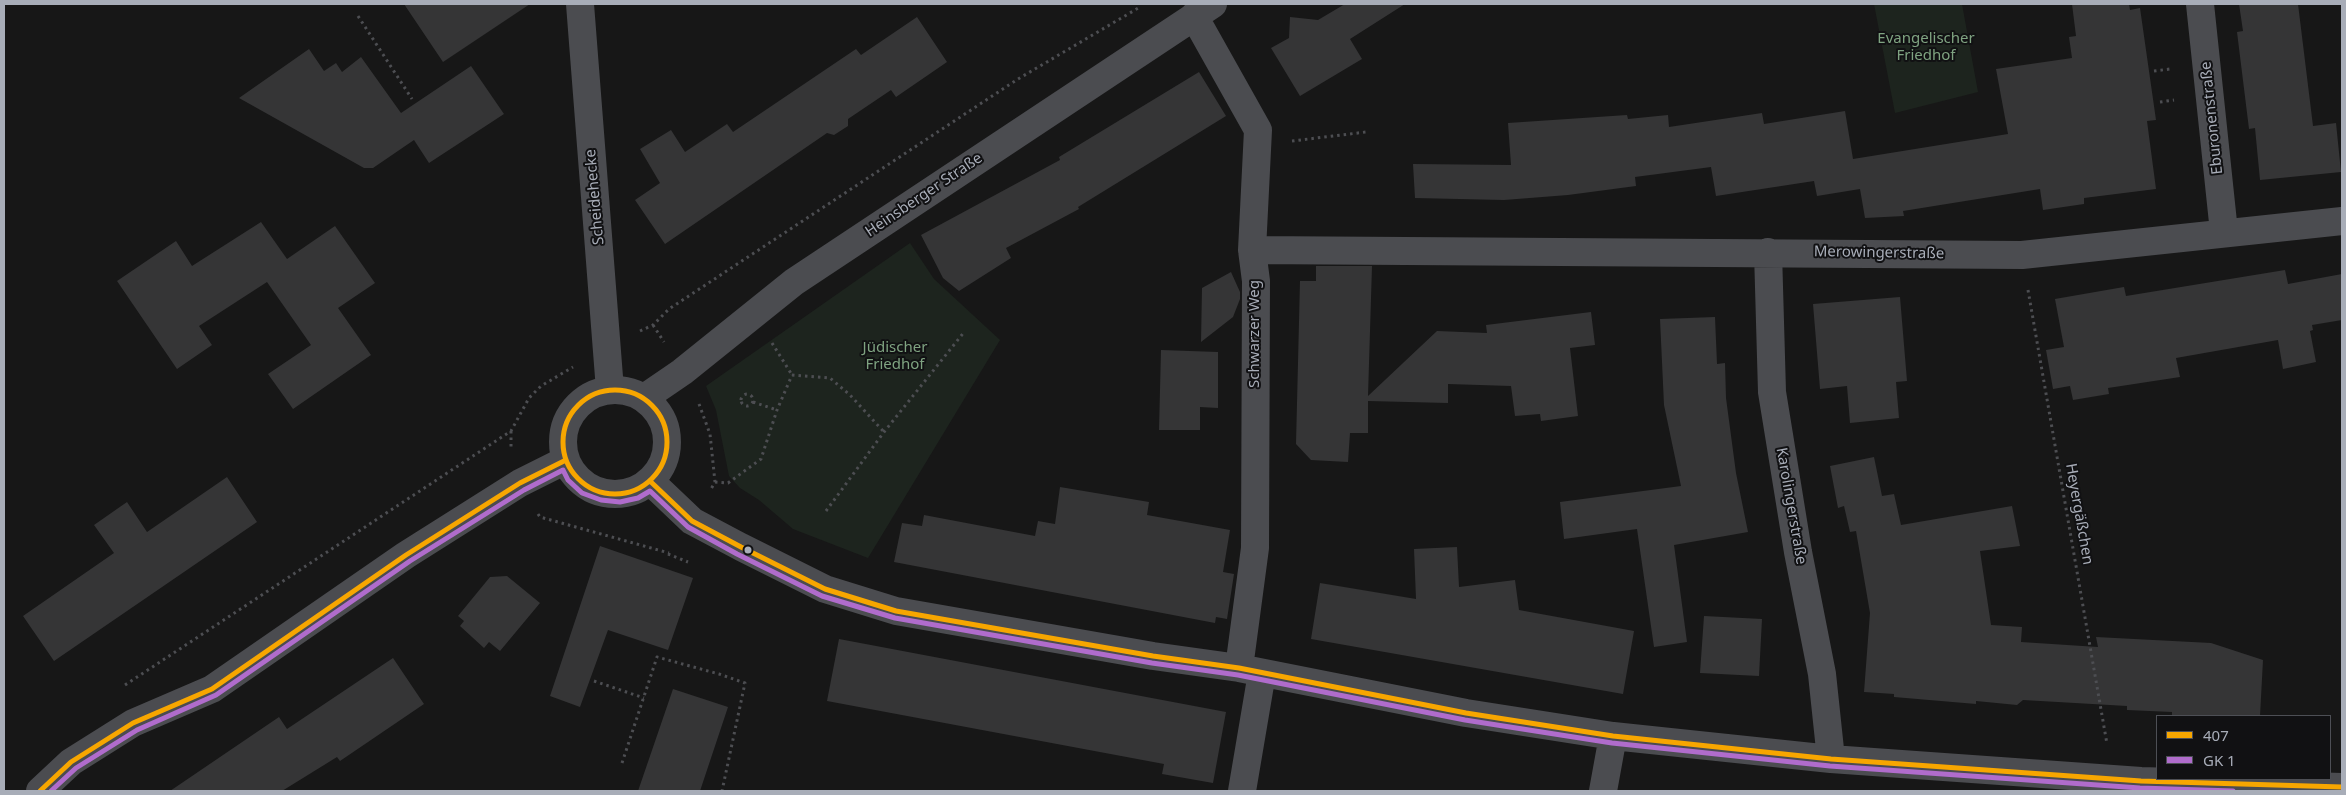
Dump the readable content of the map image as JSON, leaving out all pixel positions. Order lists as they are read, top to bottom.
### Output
{
  "streets": {
    "street": [
      "Eburonenstraße",
      "Heinsberger Straße",
      "Scheidehecke",
      "Merowingerstraße",
      "Schwarzer Weg",
      "Karolingerstraße"
    ],
    "path": ["Heyergäßchen"]
  },
  "crossings": [
    ["Eburonenstraße", "Merowingerstraße"],
    ["Heinsberger Straße", "Scheidehecke"],
    ["Heinsberger Straße", "Schwarzer Weg"],
    ["Merowingerstraße", "Schwarzer Weg"],
    ["Merowingerstraße", "Karolingerstraße"],
    ["Merowingerstraße", "Heyergäßchen"]
  ],
  "parks": ["Evangelischer Friedhof", "Jüdischer Friedhof"],
  "lines": ["transit line 407"],
  "legend": ["407", "GK 1"]
}
